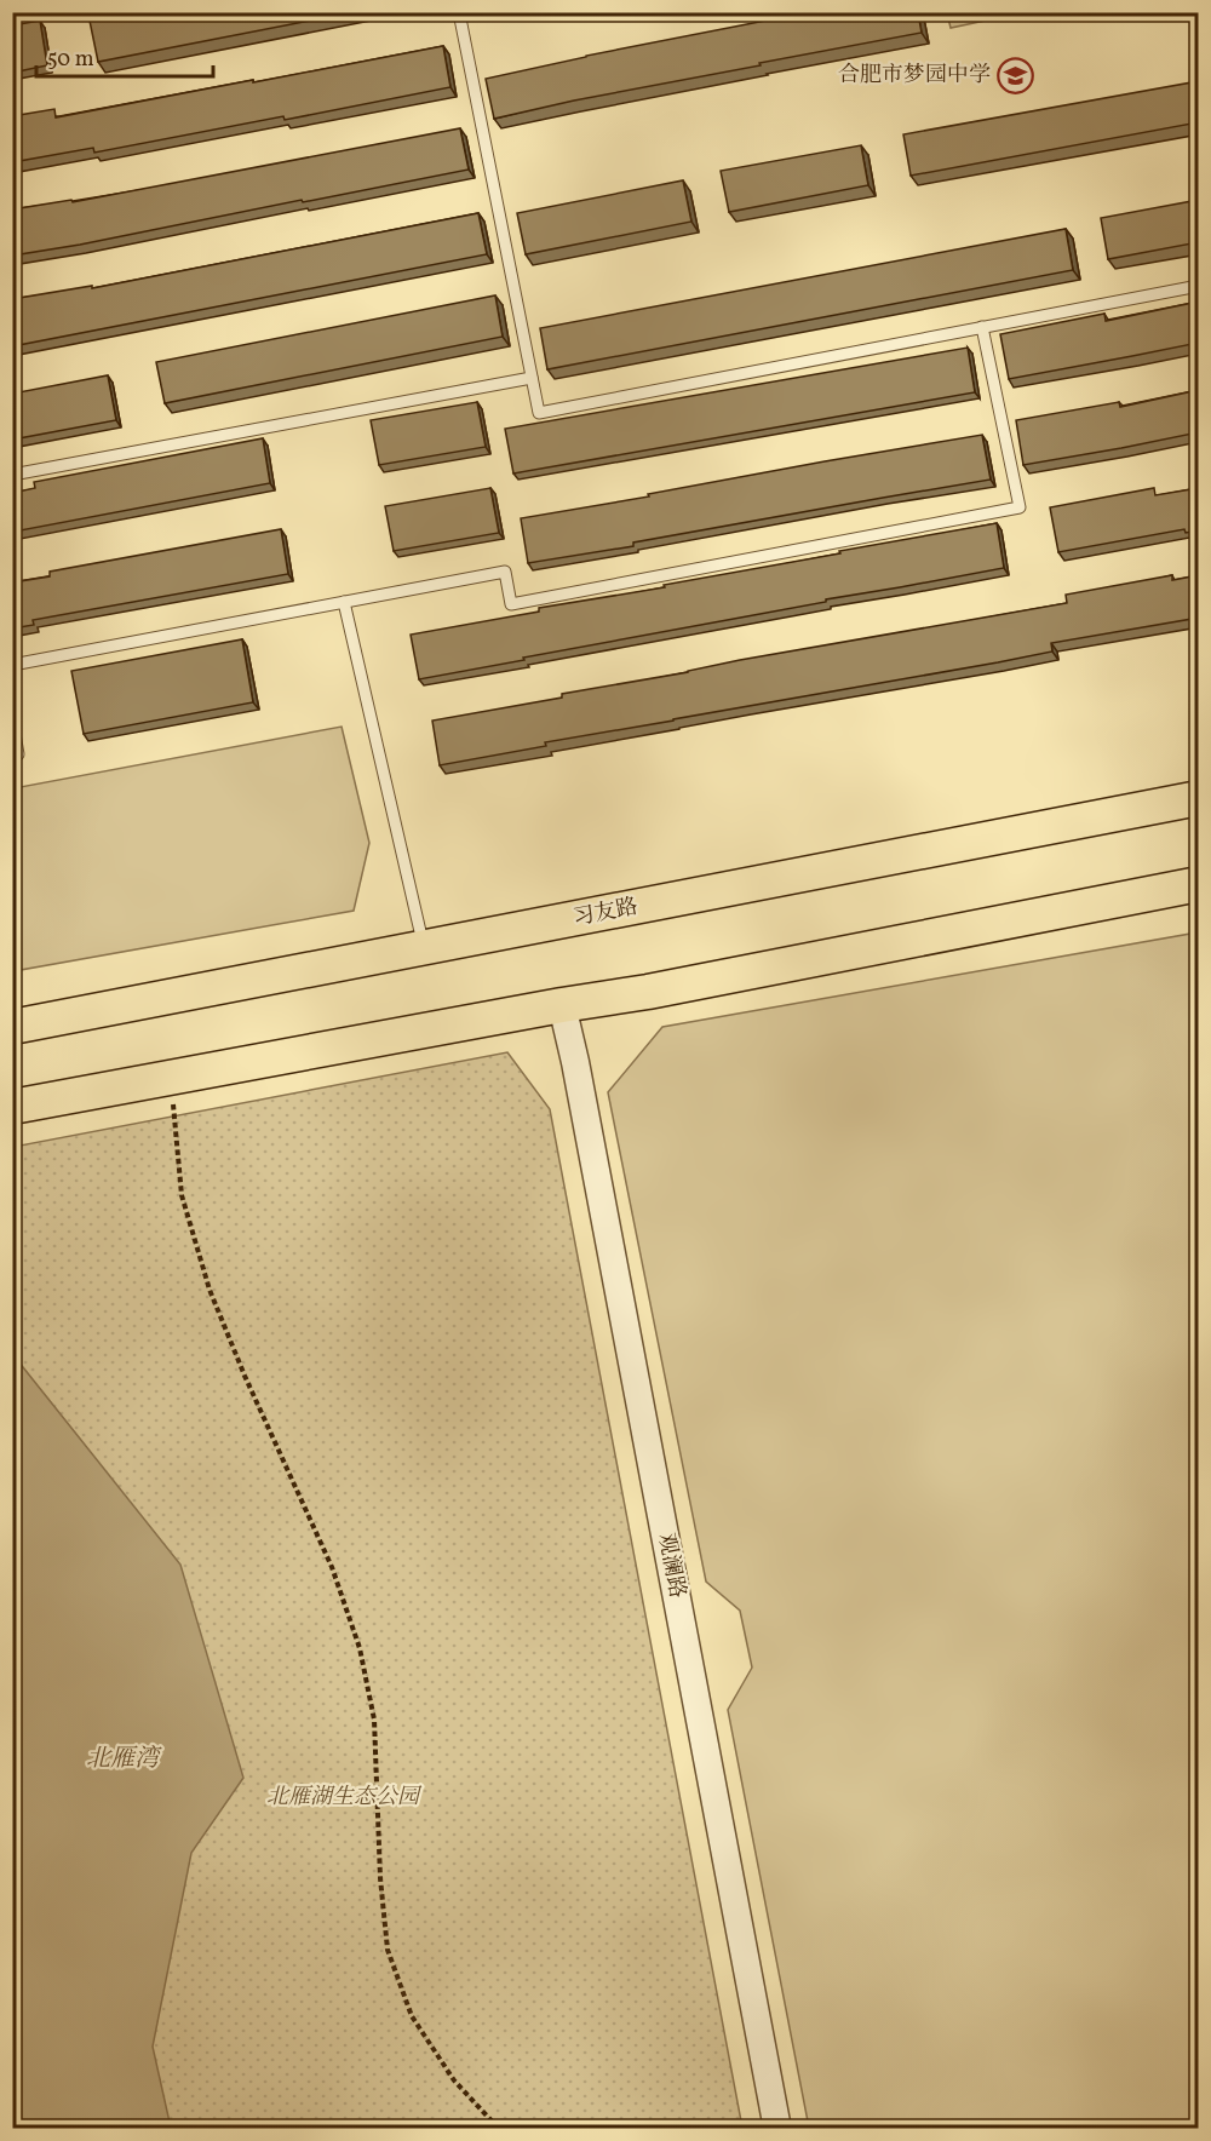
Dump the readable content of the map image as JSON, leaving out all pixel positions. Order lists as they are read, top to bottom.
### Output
{
  "streets": {
    "main road": ["习友路"],
    "street": ["观澜路"]
  },
  "water": ["北雁湾"],
  "parks": ["北雁湖生态公园"],
  "places": {
    "school or university": ["合肥市梦园中学"]
  },
  "scale_bar": "50 m"
}
